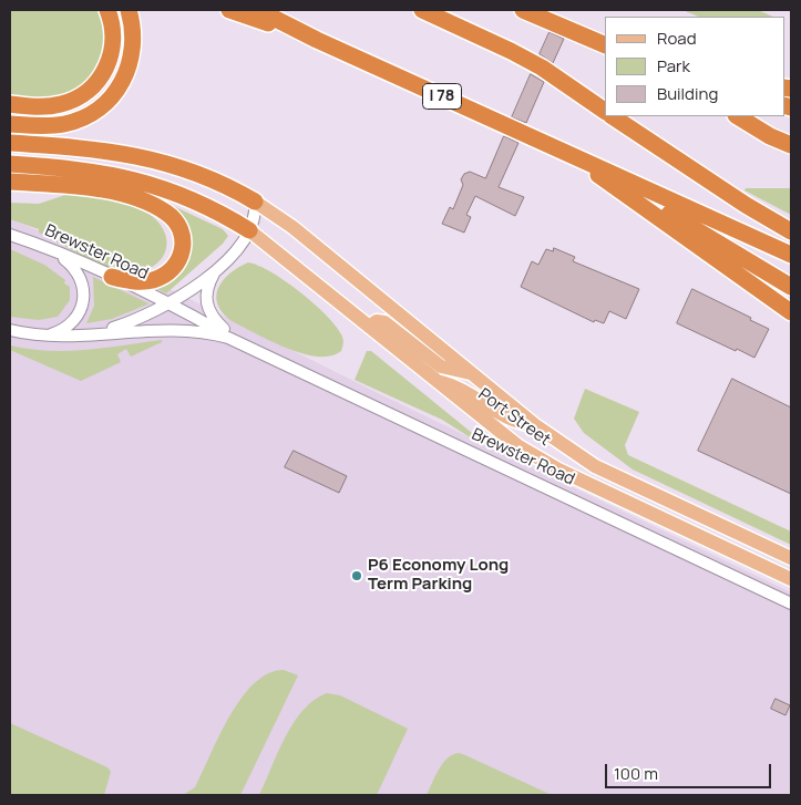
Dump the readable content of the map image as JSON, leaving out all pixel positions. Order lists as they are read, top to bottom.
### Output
{
  "streets": {
    "highway": ["I 78"],
    "main road": ["Port Street"],
    "street": ["Brewster Road"]
  },
  "crossings": [
    ["Brewster Road", "Port Street"]
  ],
  "places": ["P6 Economy Long Term Parking"],
  "legend": ["Road", "Park", "Building"],
  "scale_bar": "100 m"
}
